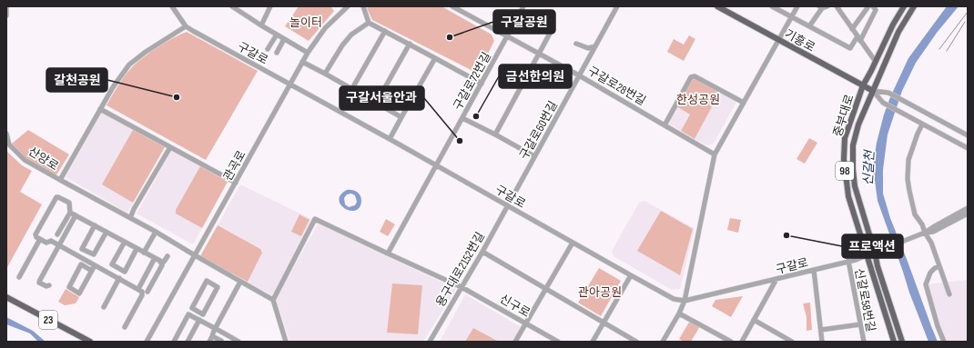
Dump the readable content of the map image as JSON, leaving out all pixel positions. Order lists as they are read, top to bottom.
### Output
{
  "streets": {
    "main road": [
      "기흥로",
      "중부대로",
      "98",
      "23"
    ],
    "street": [
      "구갈로",
      "구갈로72번길",
      "구갈로28번길",
      "구갈로60번길",
      "산양로",
      "관곡로",
      "용구대로2152번길",
      "신갈로58번길",
      "신구로"
    ]
  },
  "crossings": [
    ["기흥로", "중부대로"],
    ["구갈로", "구갈로72번길"],
    ["구갈로", "중부대로"],
    ["구갈로", "구갈로60번길"],
    ["구갈로", "관곡로"],
    ["구갈로", "용구대로2152번길"],
    ["구갈로", "신갈로58번길"],
    ["구갈로72번길", "구갈로28번길"],
    ["구갈로72번길", "신구로"],
    ["구갈로28번길", "구갈로60번길"],
    ["구갈로60번길", "용구대로2152번길"],
    ["산양로", "관곡로"],
    ["산양로", "신구로"],
    ["용구대로2152번길", "신구로"]
  ],
  "water": ["신갈천"],
  "parks": ["놀이터", "한성공원", "관아공원"],
  "places": [
    "구갈공원",
    "갈천공원",
    "금선한의원",
    "구갈서울안과",
    "프로액션"
  ]
}
